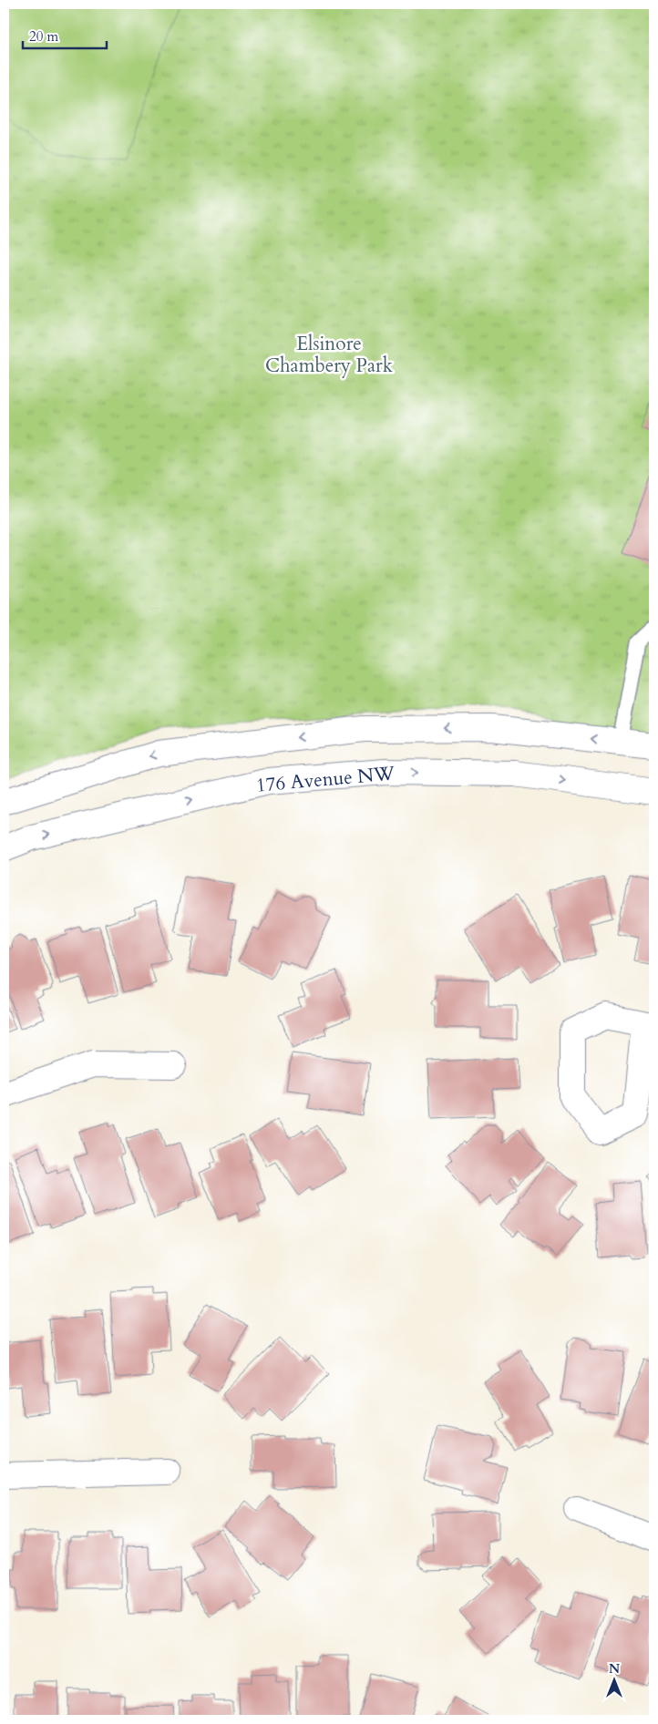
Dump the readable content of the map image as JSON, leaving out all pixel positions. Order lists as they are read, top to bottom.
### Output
{
  "streets": {
    "street": ["176 Avenue NW"]
  },
  "parks": ["Elsinore Chambery Park"],
  "scale_bar": "20 m",
  "north": "top"
}
